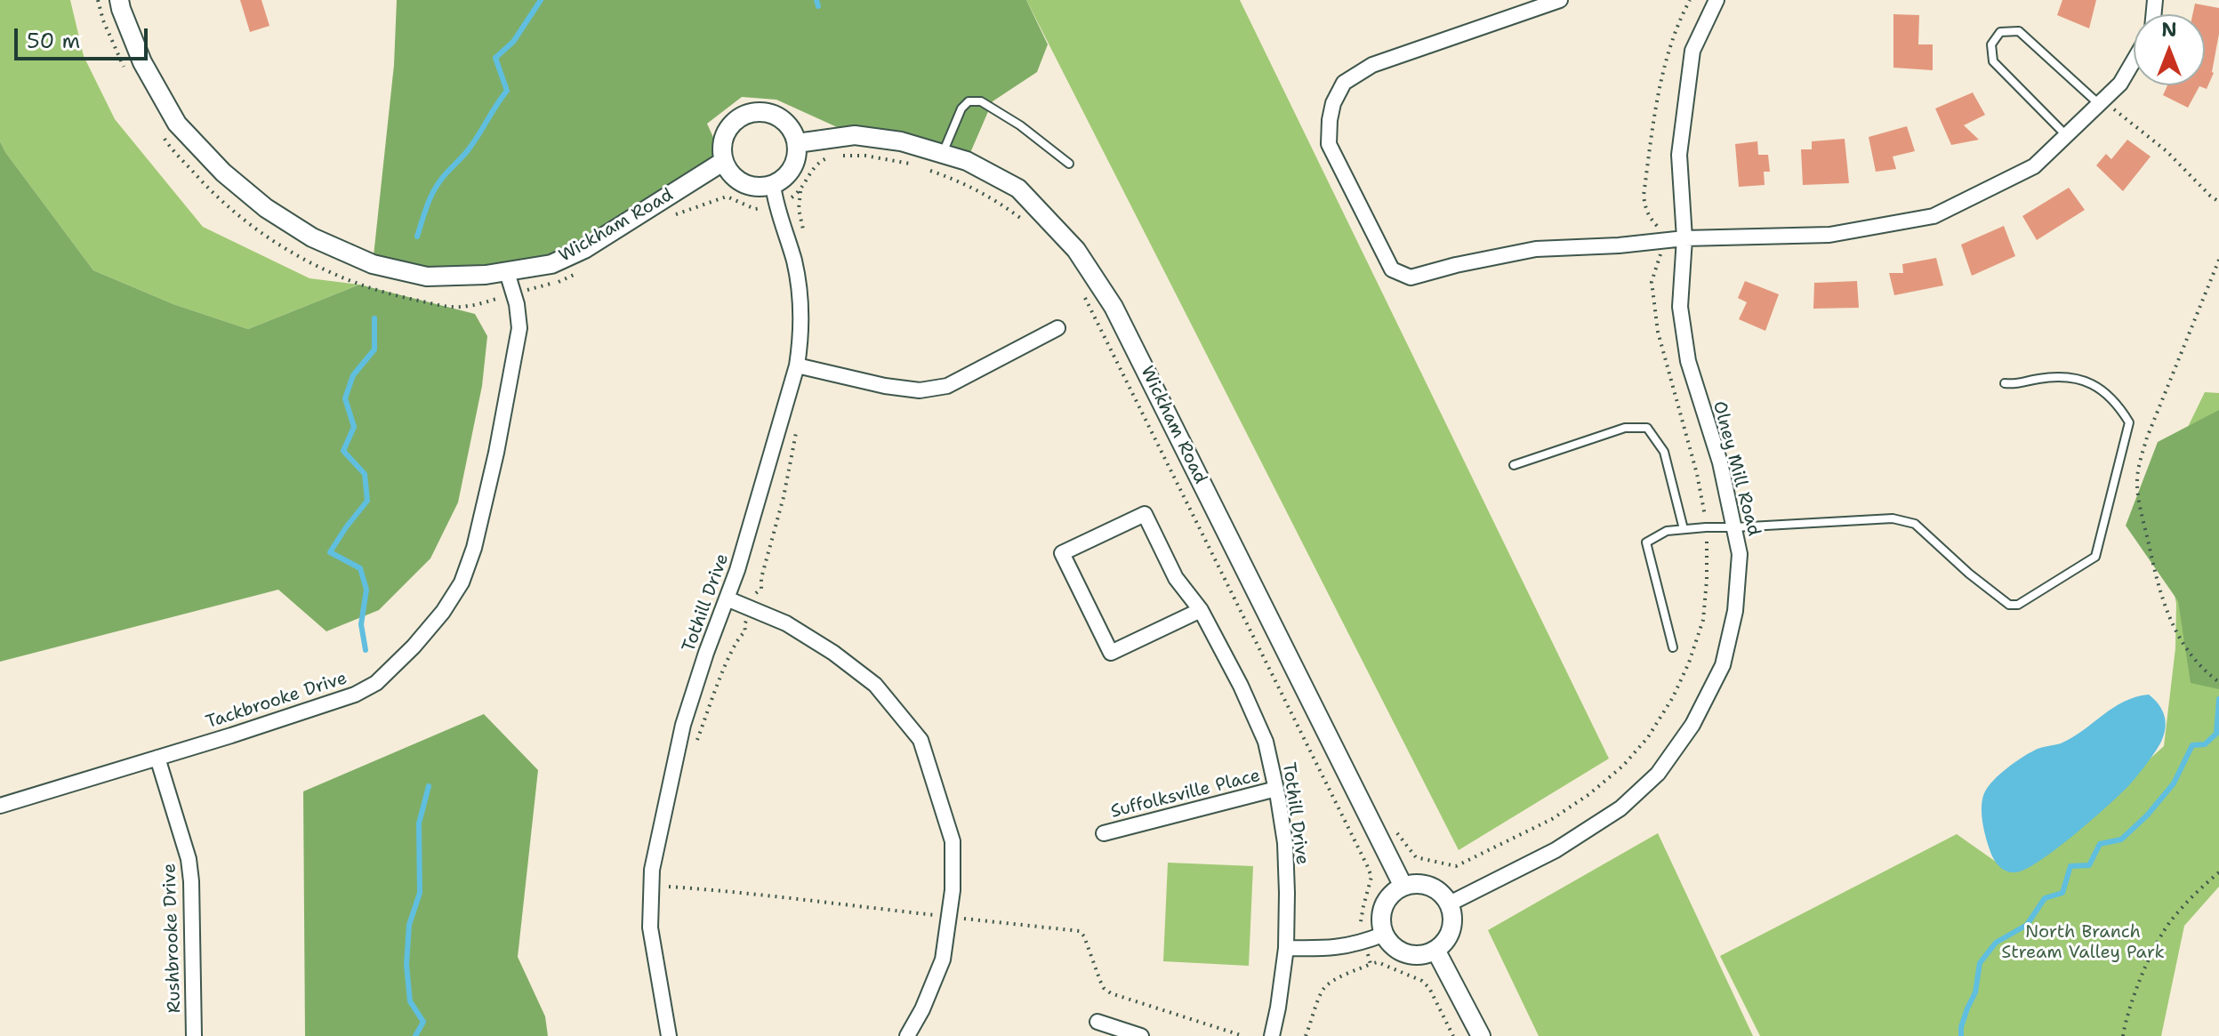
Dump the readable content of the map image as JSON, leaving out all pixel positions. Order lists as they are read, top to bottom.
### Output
{
  "streets": {
    "street": [
      "Wickham Road",
      "Olney Mill Road",
      "Tothill Drive",
      "Tackbrooke Drive",
      "Suffolksville Place",
      "Rushbrooke Drive"
    ]
  },
  "crossings": [
    ["Wickham Road", "Olney Mill Road"],
    ["Wickham Road", "Tothill Drive"],
    ["Wickham Road", "Tackbrooke Drive"],
    ["Tothill Drive", "Suffolksville Place"],
    ["Tackbrooke Drive", "Rushbrooke Drive"]
  ],
  "parks": ["North Branch Stream Valley Park"],
  "scale_bar": "50 m",
  "north": "top"
}
